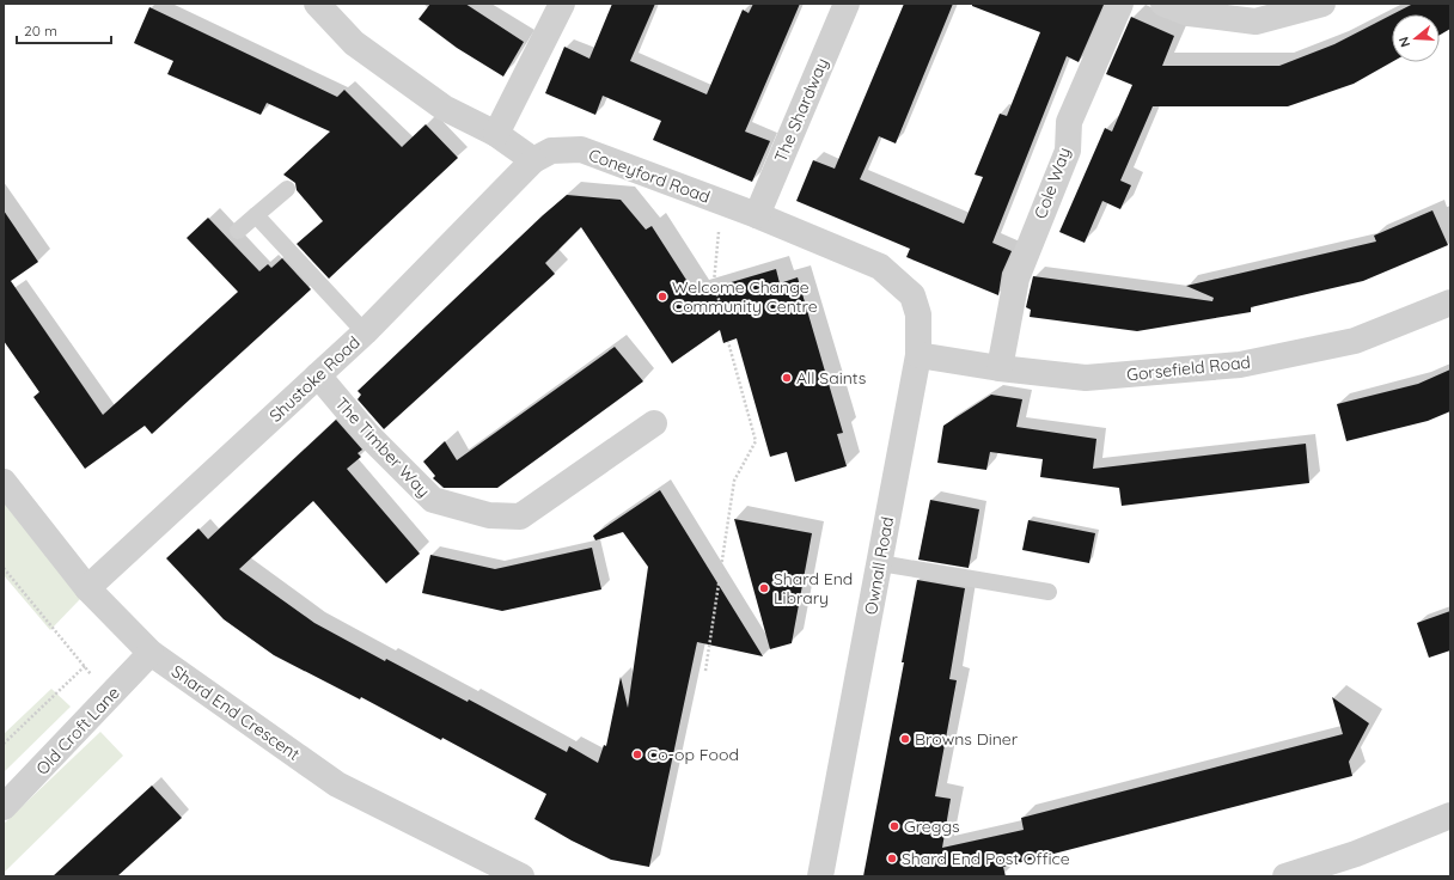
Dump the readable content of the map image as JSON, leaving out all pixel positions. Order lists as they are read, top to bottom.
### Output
{
  "streets": {
    "street": [
      "The Shardway",
      "Coneyford Road",
      "Cole Way",
      "Gorsefield Road",
      "Shustoke Road",
      "The Timber Way",
      "Ownall Road",
      "Shard End Crescent",
      "Old Croft Lane"
    ]
  },
  "crossings": [
    ["The Shardway", "Coneyford Road"],
    ["Coneyford Road", "Shustoke Road"],
    ["Coneyford Road", "Ownall Road"],
    ["Cole Way", "Gorsefield Road"],
    ["Gorsefield Road", "Ownall Road"],
    ["Shustoke Road", "The Timber Way"],
    ["Shustoke Road", "Shard End Crescent"],
    ["Shard End Crescent", "Old Croft Lane"]
  ],
  "places": [
    "Welcome Change Community Centre",
    "All Saints",
    "Shard End Library",
    "Browns Diner",
    "Co-op Food",
    "Greggs",
    "Shard End Post Office"
  ],
  "scale_bar": "20 m",
  "north": "left"
}
